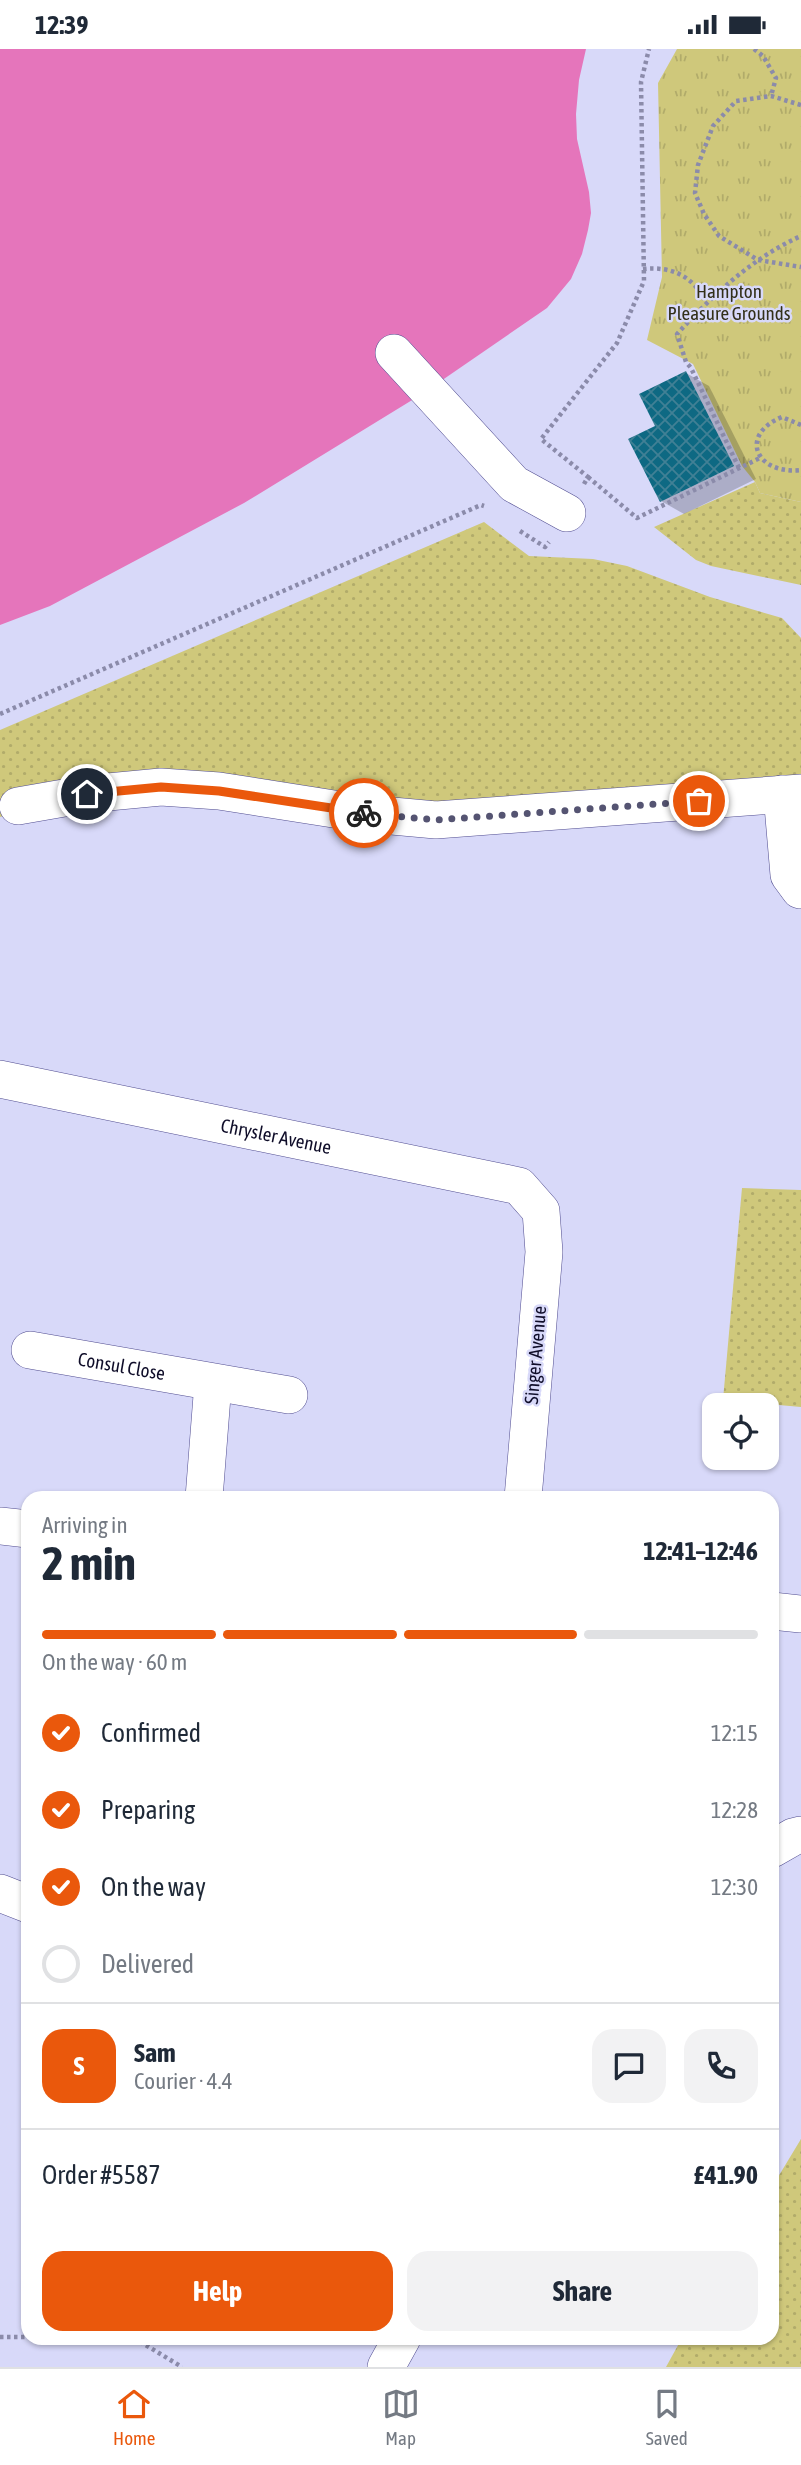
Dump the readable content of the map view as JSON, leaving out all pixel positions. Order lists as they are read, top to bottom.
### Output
{
  "streets": {
    "street": ["Chrysler Avenue", "Singer Avenue", "Consul Close"]
  },
  "crossings": [
    ["Chrysler Avenue", "Singer Avenue"]
  ],
  "parks": ["Hampton Pleasure Grounds"],
  "page": {
    "status": "12:39",
    "heading": ["2 min", "Arriving in", "12:41–12:46"],
    "panel": [
      "Sam",
      "Courier · 4.4",
      "Order #5587",
      "£41.90"
    ],
    "bar": "On the way · 60 m",
    "list": [
      ["Confirmed", "12:15"],
      ["Preparing", "12:28"],
      ["On the way", "12:30"],
      "Delivered"
    ],
    "round": "S",
    "buttons": ["Help", "Share"],
    "tabs": ["Home", "Map", "Saved"]
  }
}
